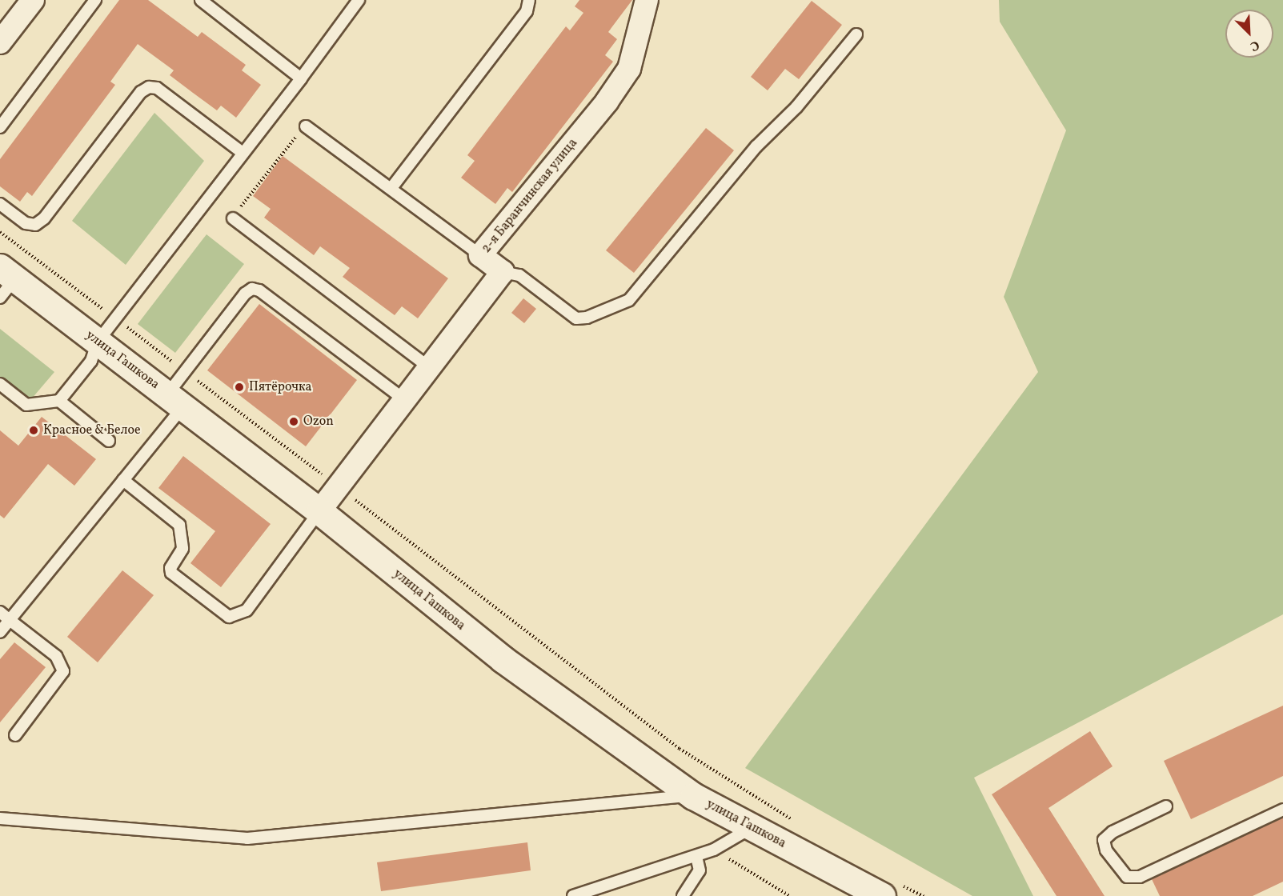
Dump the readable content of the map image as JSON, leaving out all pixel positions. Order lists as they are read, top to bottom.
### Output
{
  "streets": {
    "street": ["2-я Баранчинская улица", "улица Гашкова"]
  },
  "places": ["Пятёрочка", "Ozon", "Красное & Белое"],
  "north": "bottom right"
}
